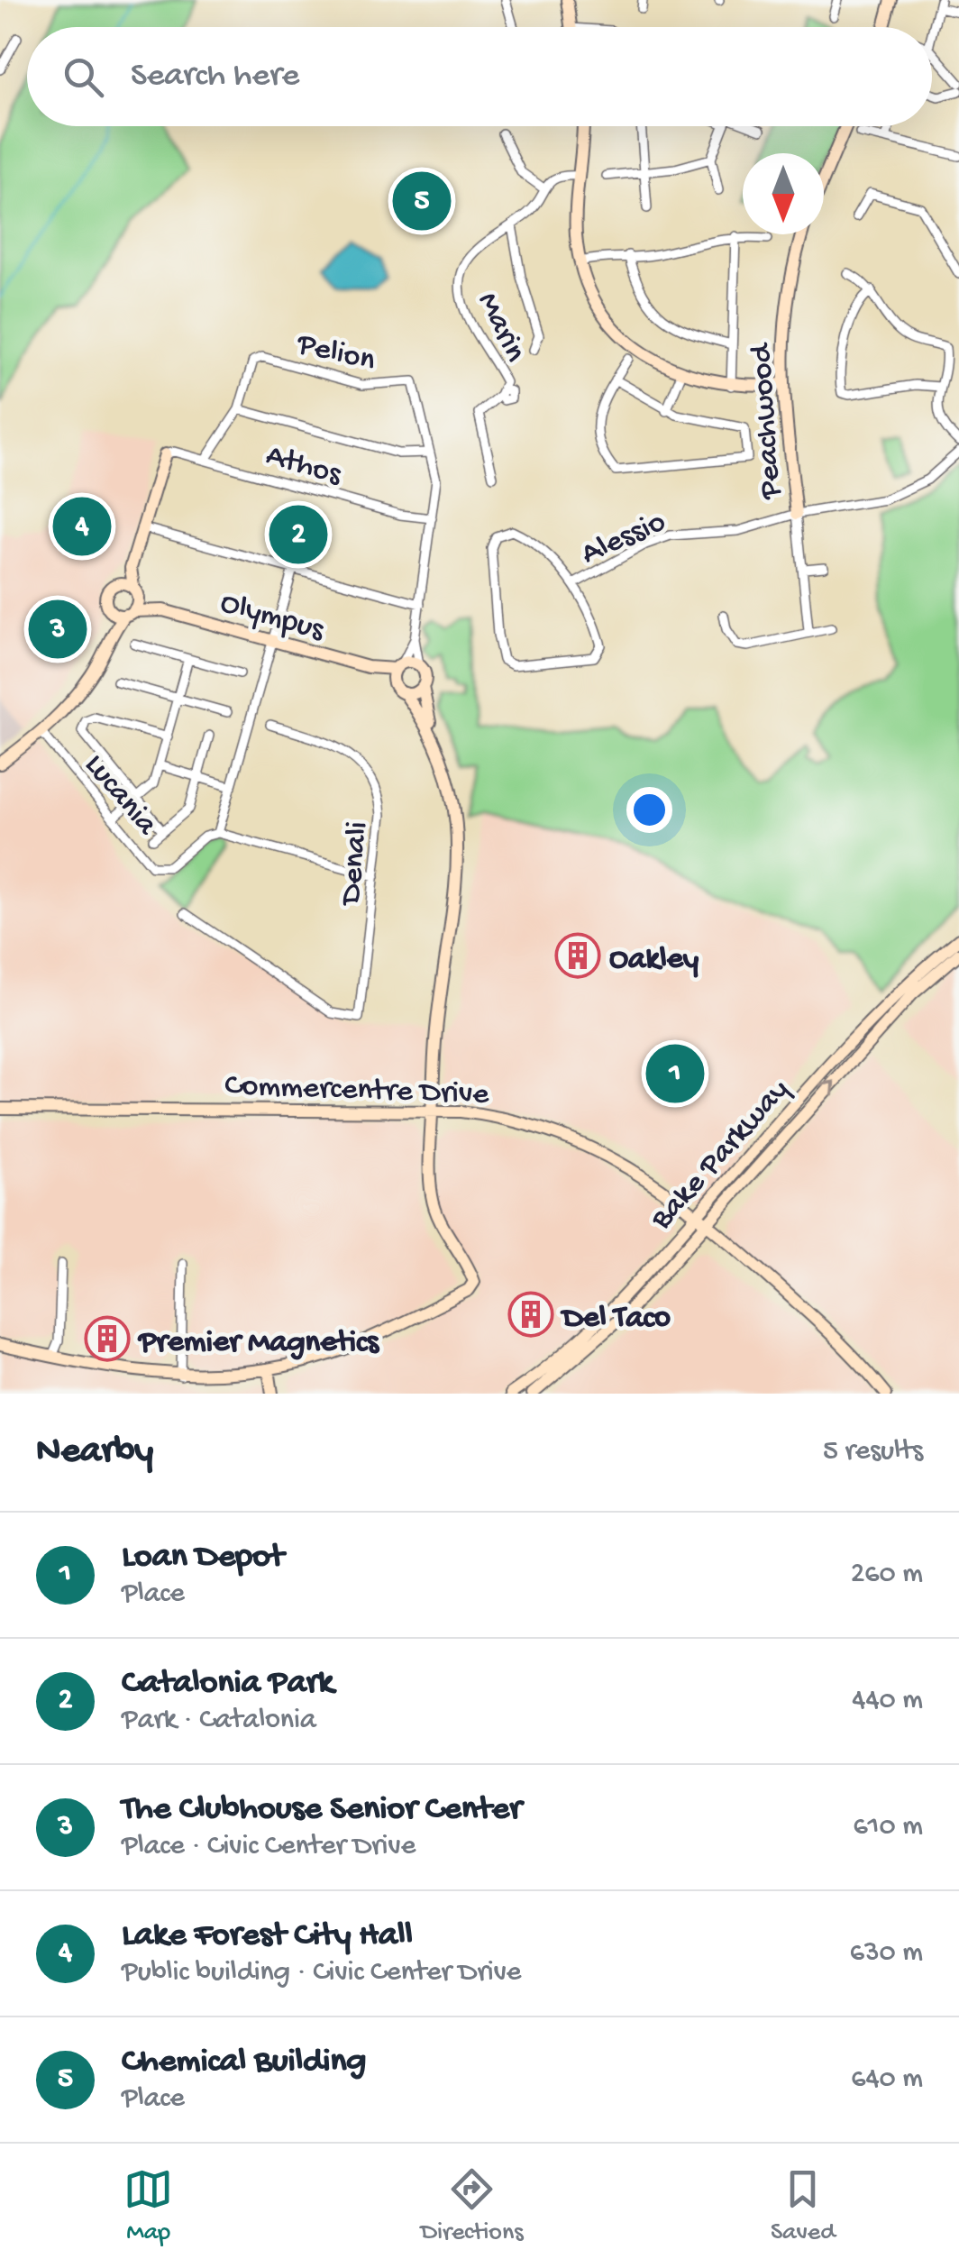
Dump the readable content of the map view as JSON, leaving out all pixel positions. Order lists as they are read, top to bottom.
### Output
{
  "streets": {
    "street": [
      "Marin",
      "Pelion",
      "Peachwood",
      "Athos",
      "Alessio",
      "Olympus",
      "Lucania",
      "Denali",
      "Commercentre Drive",
      "Bake Parkway"
    ]
  },
  "crossings": [
    ["Pelion", "Athos"],
    ["Peachwood", "Alessio"],
    ["Commercentre Drive", "Bake Parkway"]
  ],
  "places": {
    "building": ["Oakley", "Del Taco", "Premier Magnetics"]
  },
  "north": "bottom",
  "page": {
    "search": "Search here",
    "pins": [
      "5",
      "4",
      "2",
      "3",
      "1"
    ],
    "heading": ["Nearby", "5 results"],
    "list": [
      {
        "mark": "1",
        "name": "Loan Depot",
        "note": "Place",
        "value": "260 m"
      },
      {
        "mark": "2",
        "name": "Catalonia Park",
        "note": "Park · Catalonia",
        "value": "440 m"
      },
      {
        "mark": "3",
        "name": "The Clubhouse Senior Center",
        "note": "Place · Civic Center Drive",
        "value": "610 m"
      },
      {
        "mark": "4",
        "name": "Lake Forest City Hall",
        "note": "Public building · Civic Center Drive",
        "value": "630 m"
      },
      {
        "mark": "5",
        "name": "Chemical Building",
        "note": "Place",
        "value": "640 m"
      }
    ],
    "nav": ["Map", "Directions", "Saved"]
  }
}
